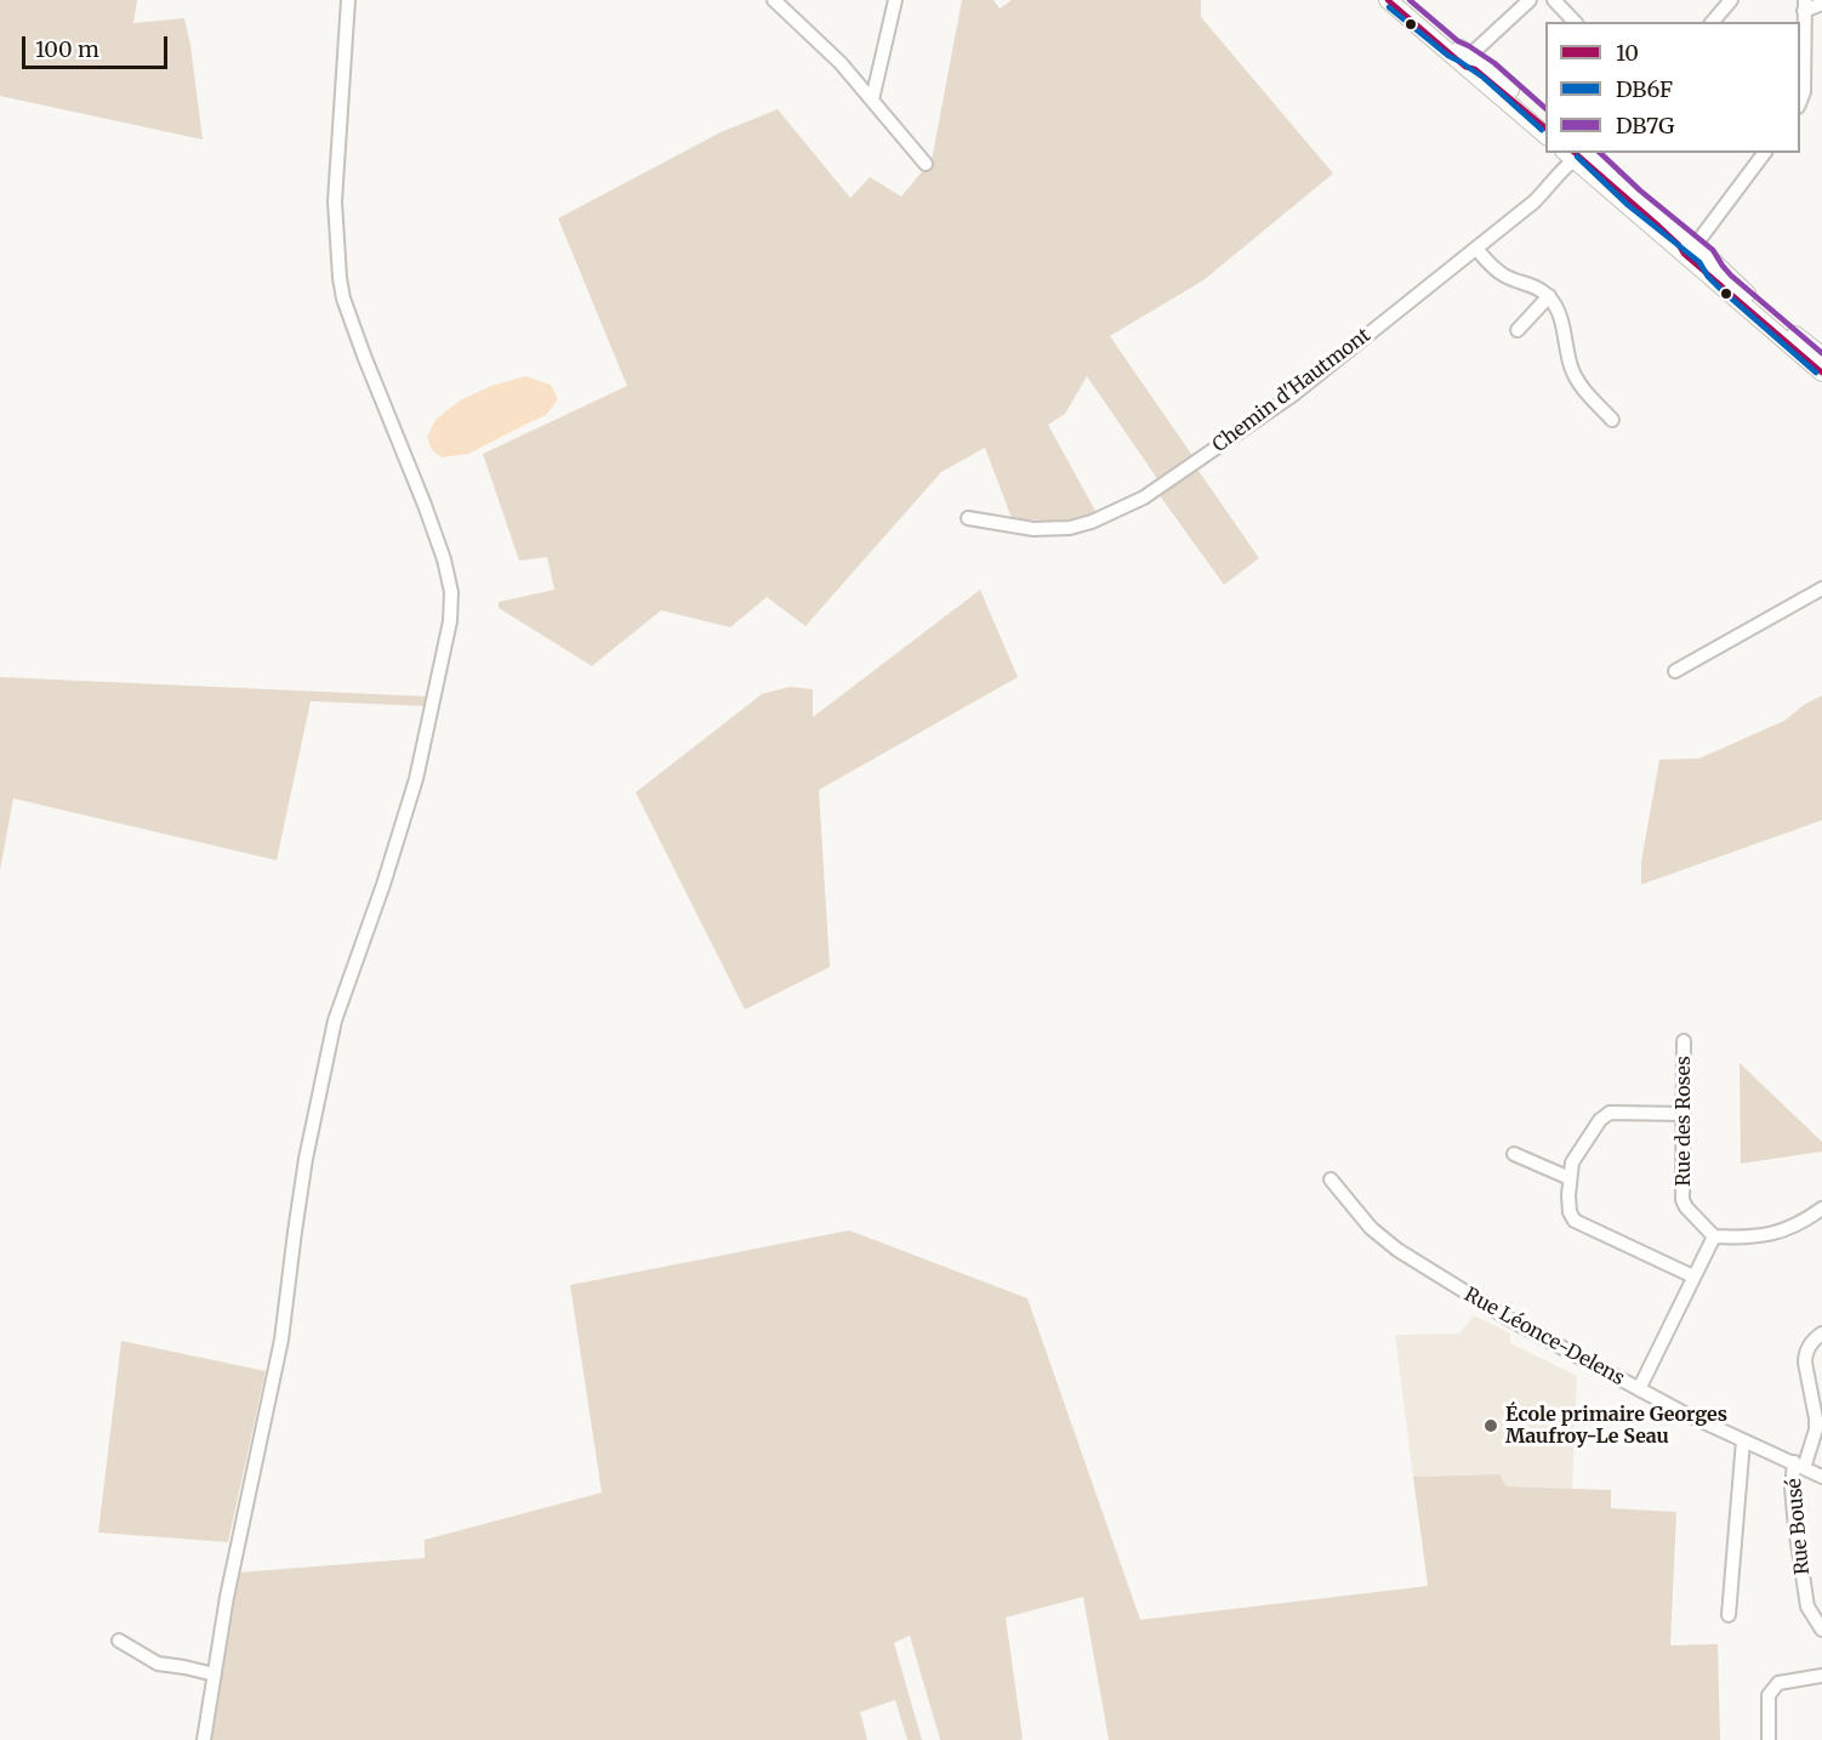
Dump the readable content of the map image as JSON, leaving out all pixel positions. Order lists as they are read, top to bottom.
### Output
{
  "streets": {
    "street": [
      "Chemin d'Hautmont",
      "Rue des Roses",
      "Rue Léonce-Delens",
      "Rue Bousé"
    ]
  },
  "crossings": [
    ["Rue Léonce-Delens", "Rue Bousé"]
  ],
  "places": ["École primaire Georges Maufroy-Le Seau"],
  "lines": ["transit line 10", "transit line DB7G", "transit line DB6F"],
  "legend": ["10", "DB6F", "DB7G"],
  "scale_bar": "100 m"
}
